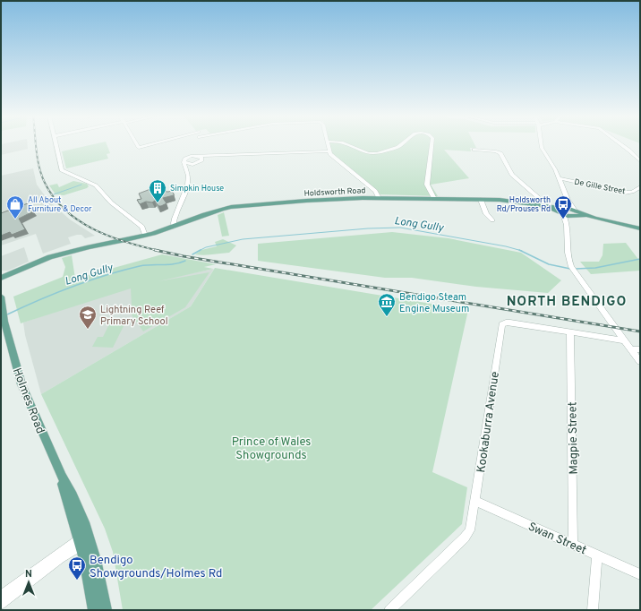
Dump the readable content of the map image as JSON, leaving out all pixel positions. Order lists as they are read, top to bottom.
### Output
{
  "streets": {
    "main road": ["Holdsworth Road", "Holmes Road"],
    "street": [
      "De Gille Street",
      "Kookaburra Avenue",
      "Magpie Street",
      "Swan Street"
    ]
  },
  "crossings": [
    ["Kookaburra Avenue", "Magpie Street"],
    ["Kookaburra Avenue", "Swan Street"],
    ["Magpie Street", "Swan Street"]
  ],
  "districts": ["NORTH BENDIGO"],
  "water": ["Long Gully"],
  "parks": ["Prince of Wales Showgrounds"],
  "places": {
    "building": ["Simpkin House"],
    "shop": ["All About Furniture & Decor"],
    "bus stop": ["Holdsworth Rd/Prouses Rd", "Bendigo Showgrounds/Holmes Rd"],
    "museum": ["Bendigo Steam Engine Museum"],
    "school or university": ["Lightning Reef Primary School"]
  },
  "north": "top"
}
